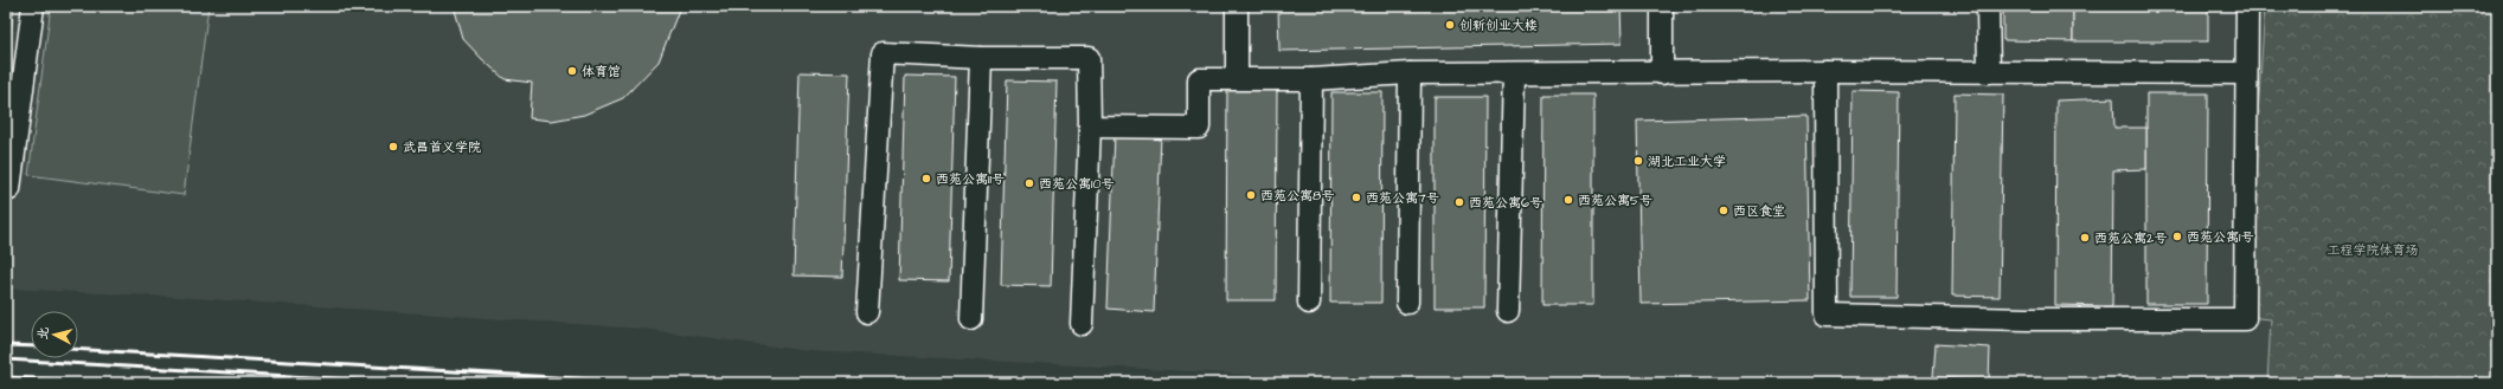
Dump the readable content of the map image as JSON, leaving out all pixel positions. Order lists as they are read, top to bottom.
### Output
{
  "parks": ["工程学院体育场"],
  "places": [
    "创新创业大楼",
    "体育馆",
    "武昌首义学院",
    "湖北工业大学",
    "西苑公寓11号",
    "西苑公寓10号",
    "西苑公寓8号",
    "西苑公寓7号",
    "西苑公寓5号",
    "西苑公寓6号",
    "西区食堂",
    "西苑公寓1号",
    "西苑公寓2号"
  ],
  "north": "left"
}
